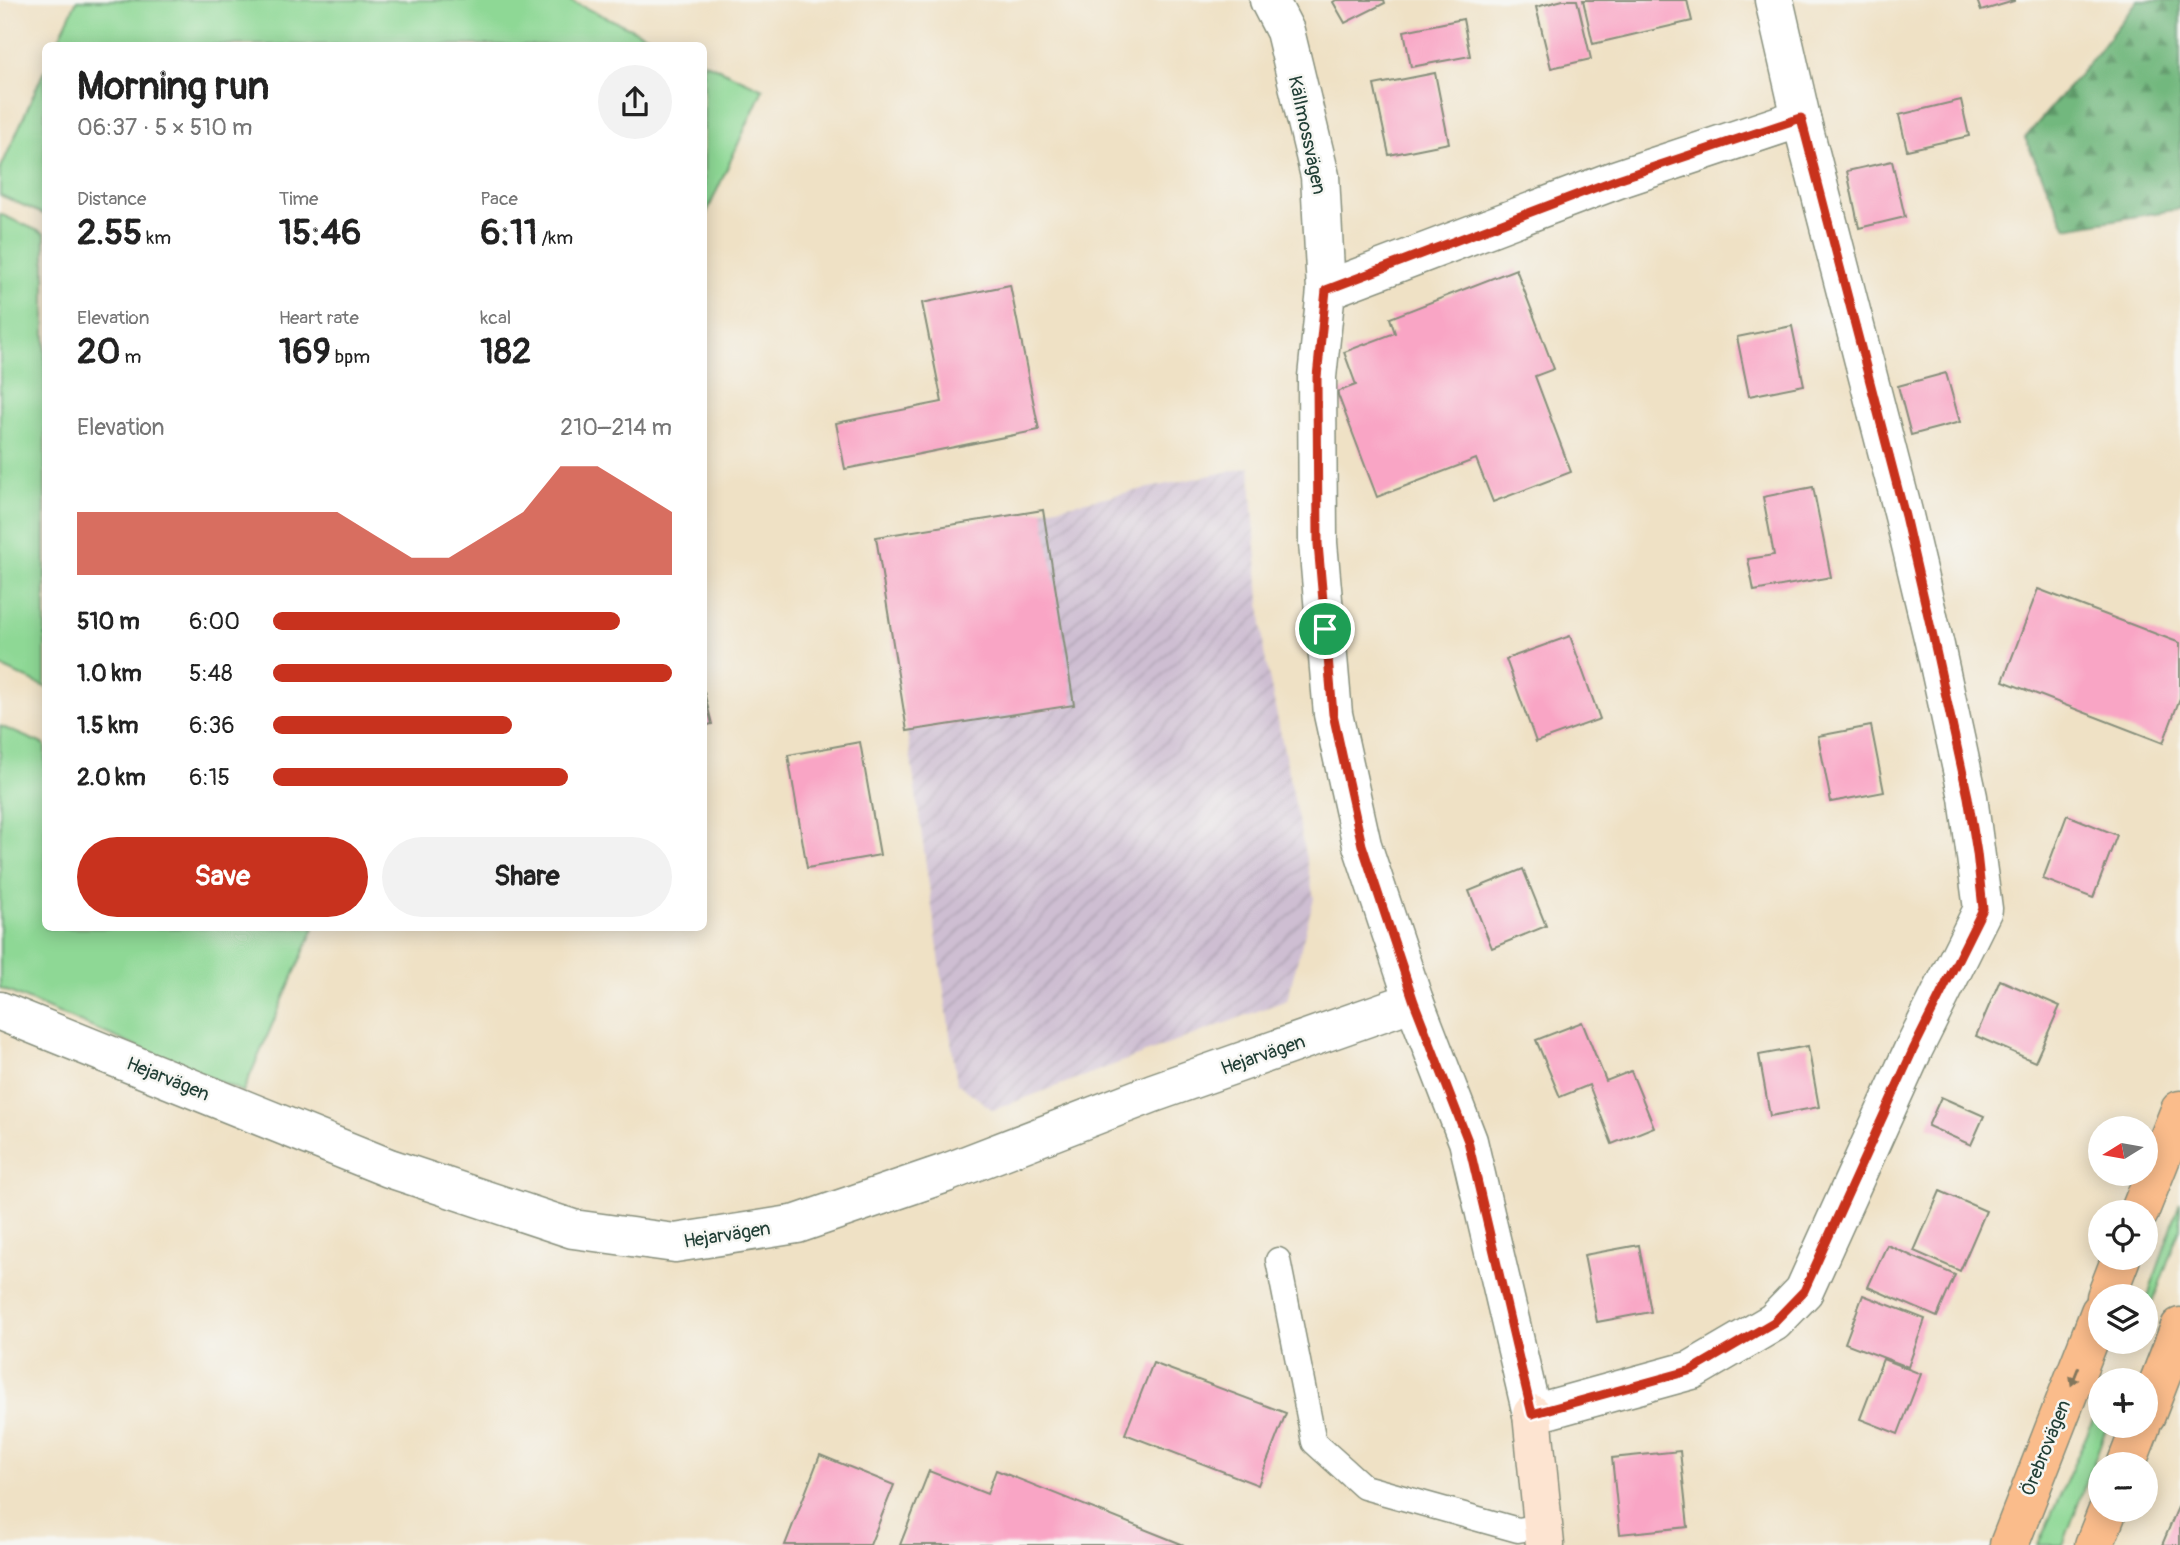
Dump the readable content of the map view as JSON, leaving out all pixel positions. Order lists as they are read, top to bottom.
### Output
{
  "streets": {
    "highway": ["Örebrovägen"],
    "main road": ["Källmossvägen"],
    "street": ["Hejarvägen"]
  },
  "crossings": [
    ["Källmossvägen", "Hejarvägen"]
  ],
  "one_way": ["Örebrovägen"],
  "north": "left",
  "page": {
    "heading": ["Morning run", "06:37 · 5 × 510 m"],
    "stats": [
      ["Distance", "2.55 km"],
      ["Time", "15:46"],
      ["Pace", "6:11 /km"],
      ["Elevation", "20 m"],
      ["Heart rate", "169 bpm"],
      ["kcal", "182"]
    ],
    "chart": ["Elevation", "210–214 m"],
    "list": [
      {
        "name": "510 m",
        "note": "6:00"
      },
      {
        "name": "1.0 km",
        "note": "5:48"
      },
      {
        "name": "1.5 km",
        "note": "6:36"
      },
      {
        "name": "2.0 km",
        "note": "6:15"
      }
    ],
    "buttons": ["Save", "Share"],
    "map_buttons": ["+", "−"]
  }
}
